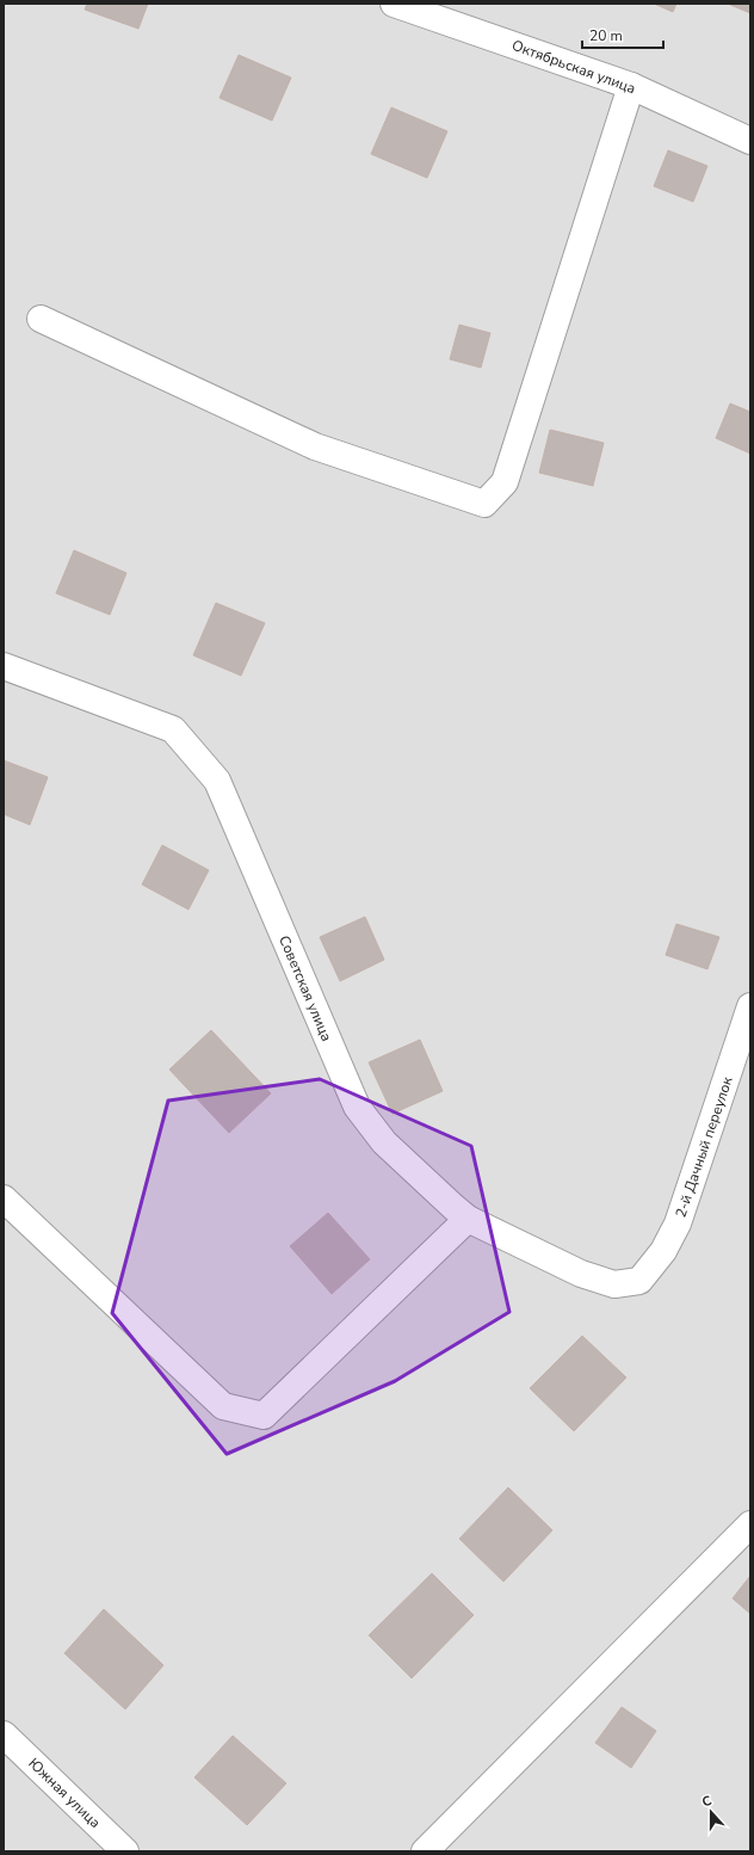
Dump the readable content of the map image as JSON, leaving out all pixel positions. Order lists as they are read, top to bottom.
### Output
{
  "streets": {
    "street": [
      "Октябрьская улица",
      "Советская улица",
      "2-й Дачный переулок",
      "Южная улица"
    ]
  },
  "crossings": [
    ["Советская улица", "2-й Дачный переулок"]
  ],
  "scale_bar": "20 m",
  "north": "top"
}
